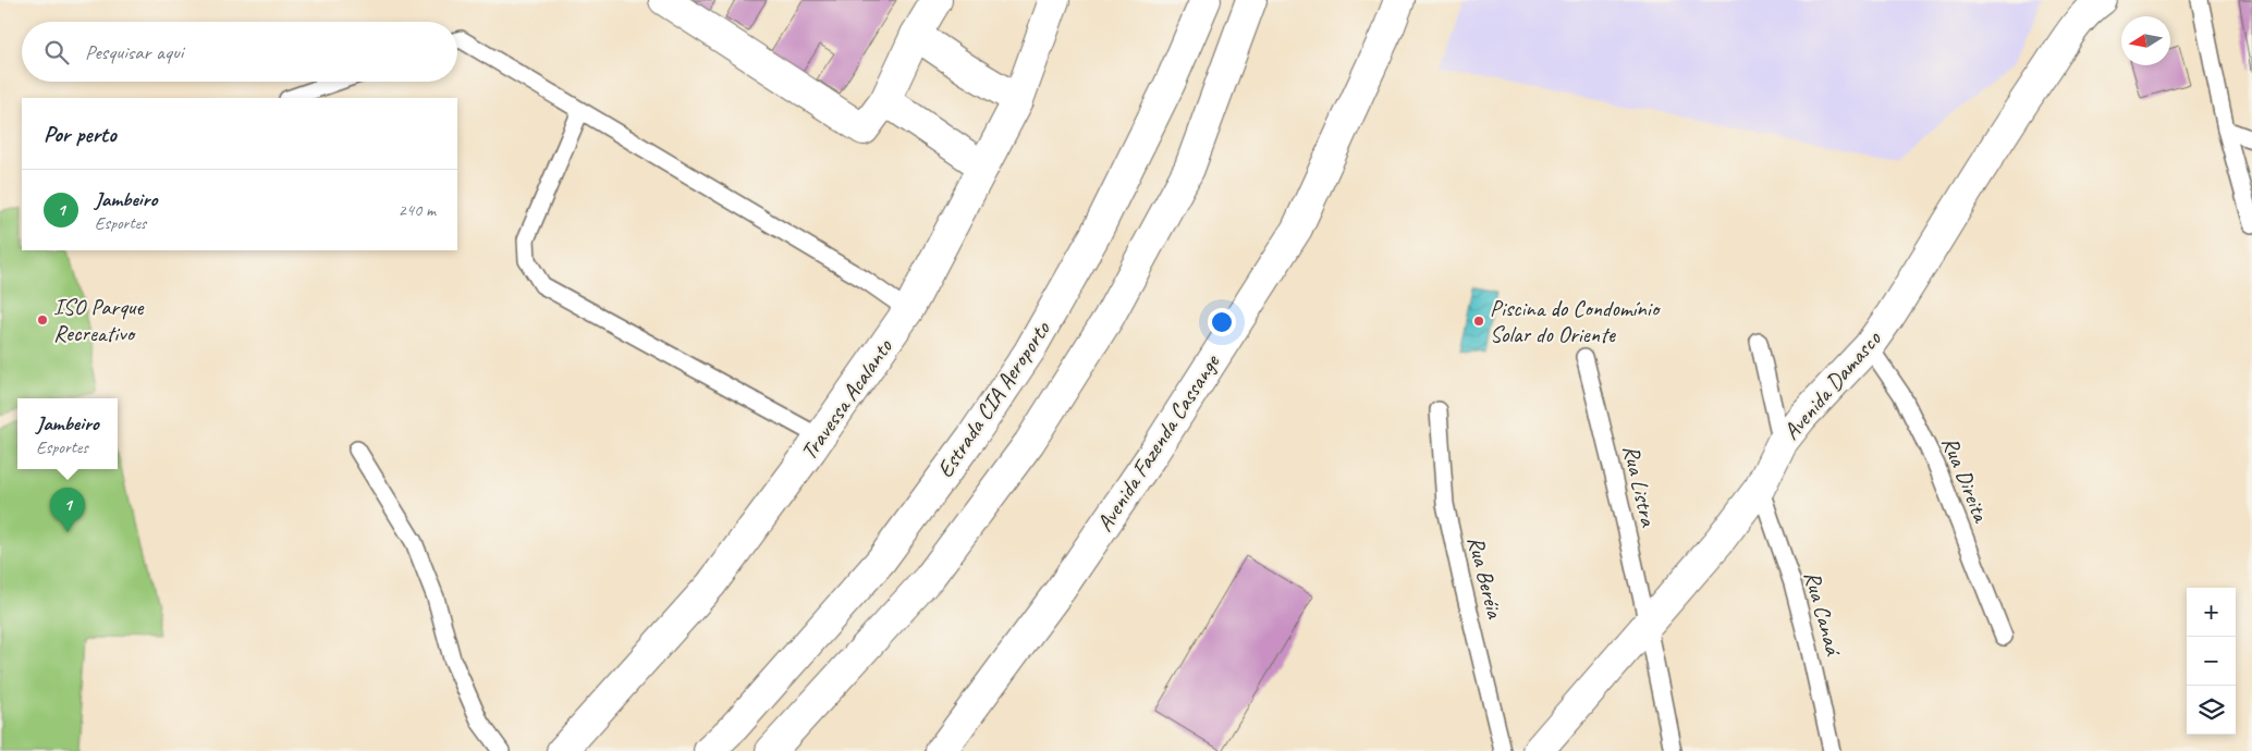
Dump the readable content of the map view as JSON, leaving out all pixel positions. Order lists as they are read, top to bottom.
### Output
{
  "streets": {
    "main road": [
      "Avenida Damasco",
      "Travessa Acalanto",
      "Estrada CIA Aeroporto",
      "Avenida Fazenda Cassange"
    ],
    "lane": [
      "Rua Direita",
      "Rua Listra",
      "Rua Beréia",
      "Rua Canaá"
    ]
  },
  "crossings": [
    ["Avenida Damasco", "Rua Direita"],
    ["Avenida Damasco", "Rua Listra"],
    ["Avenida Damasco", "Rua Canaá"]
  ],
  "places": ["ISO Parque Recreativo", "Piscina do Condomínio Solar do Oriente"],
  "north": "left",
  "page": {
    "search": "Pesquisar aqui",
    "heading": "Por perto",
    "list": [
      {
        "mark": "1",
        "name": "Jambeiro",
        "note": "Esportes",
        "value": "240 m"
      }
    ],
    "popup": ["Jambeiro", "Esportes"],
    "pins": "1",
    "map_buttons": ["+", "−"]
  }
}
